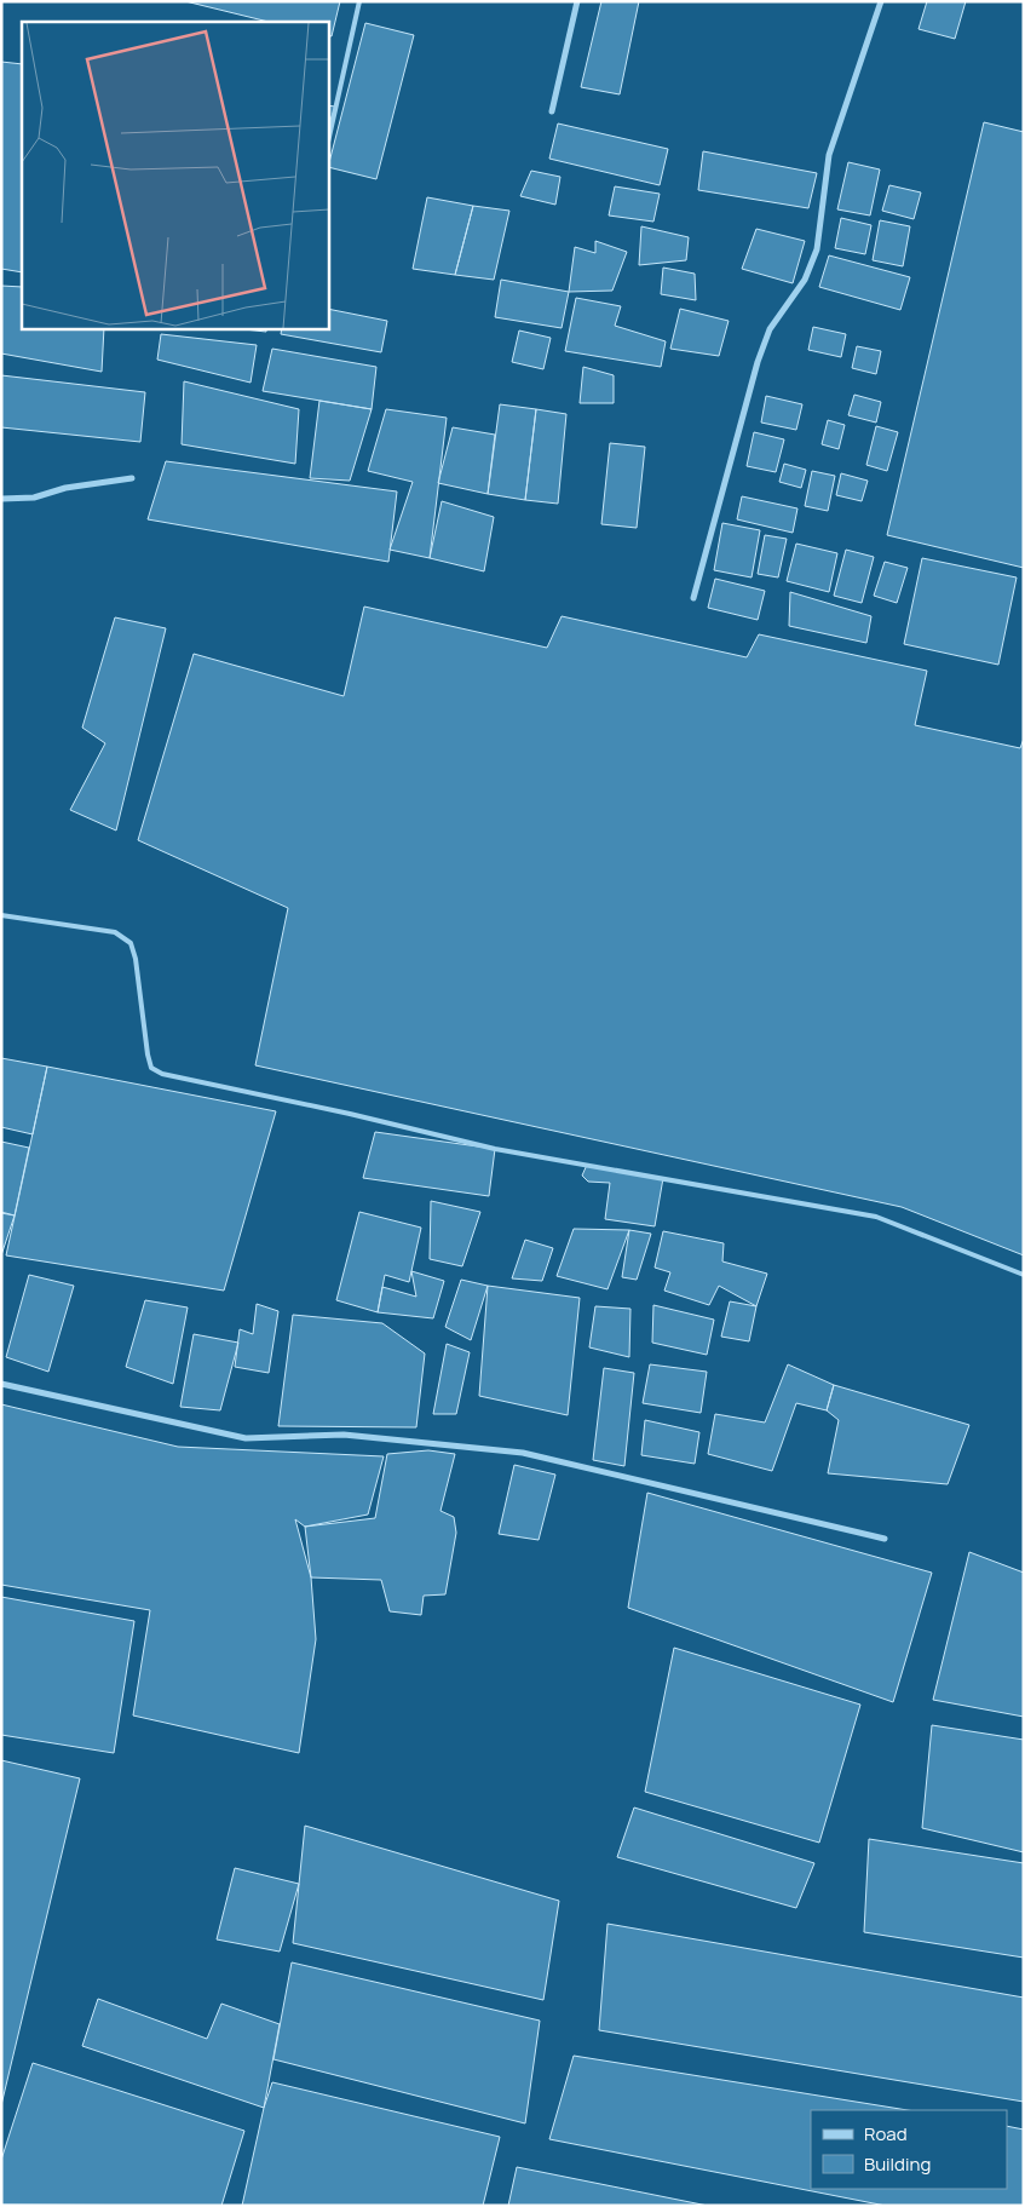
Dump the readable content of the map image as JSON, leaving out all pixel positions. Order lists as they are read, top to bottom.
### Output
{
  "legend": ["Road", "Building"]
}
